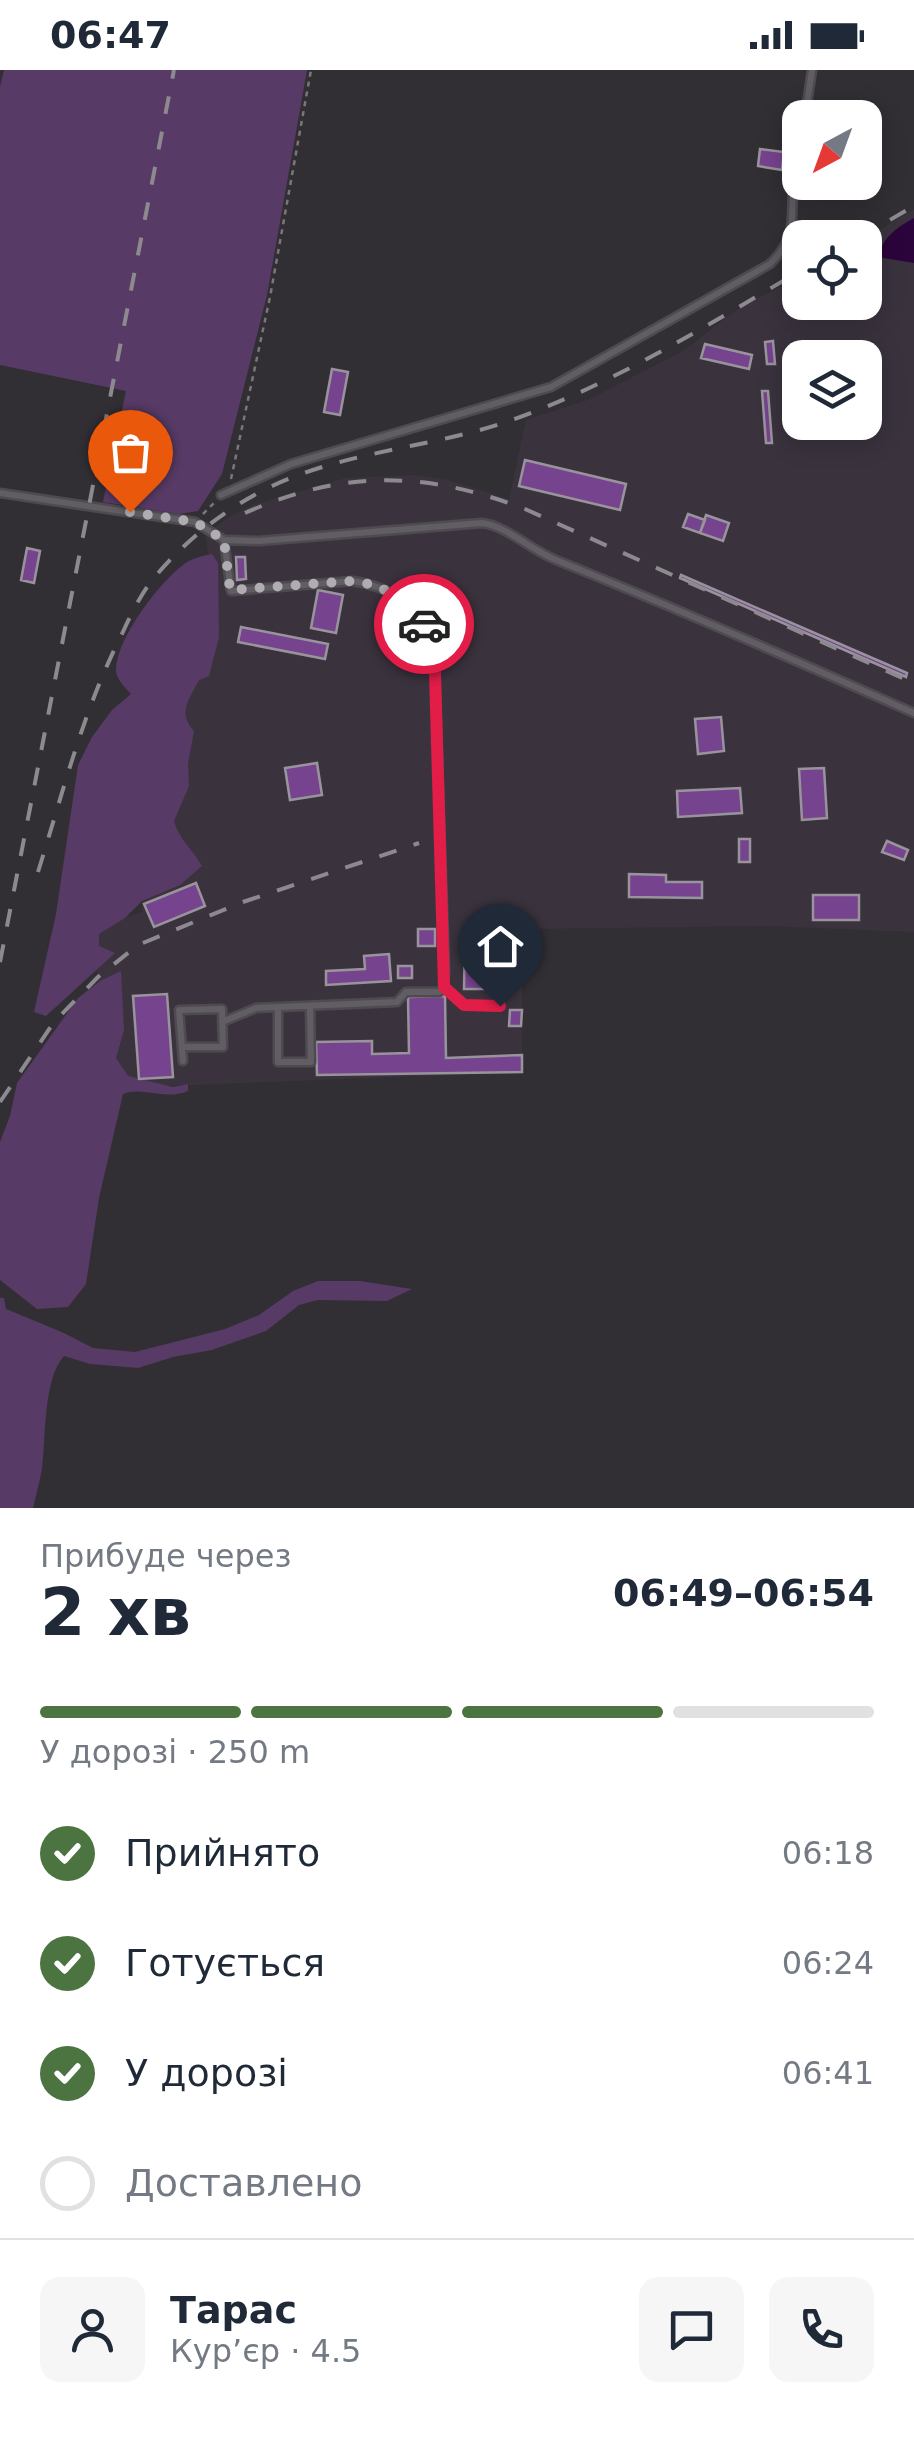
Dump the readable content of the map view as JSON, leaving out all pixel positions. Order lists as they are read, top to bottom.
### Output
{
  "north": "bottom left",
  "page": {
    "status": "06:47",
    "heading": ["2 хв", "Прибуде через", "06:49–06:54"],
    "panel": ["Тарас", "Кур’єр · 4.5"],
    "bar": "У дорозі · 250 m",
    "list": [
      ["Прийнято", "06:18"],
      ["Готується", "06:24"],
      ["У дорозі", "06:41"],
      "Доставлено"
    ]
  }
}
